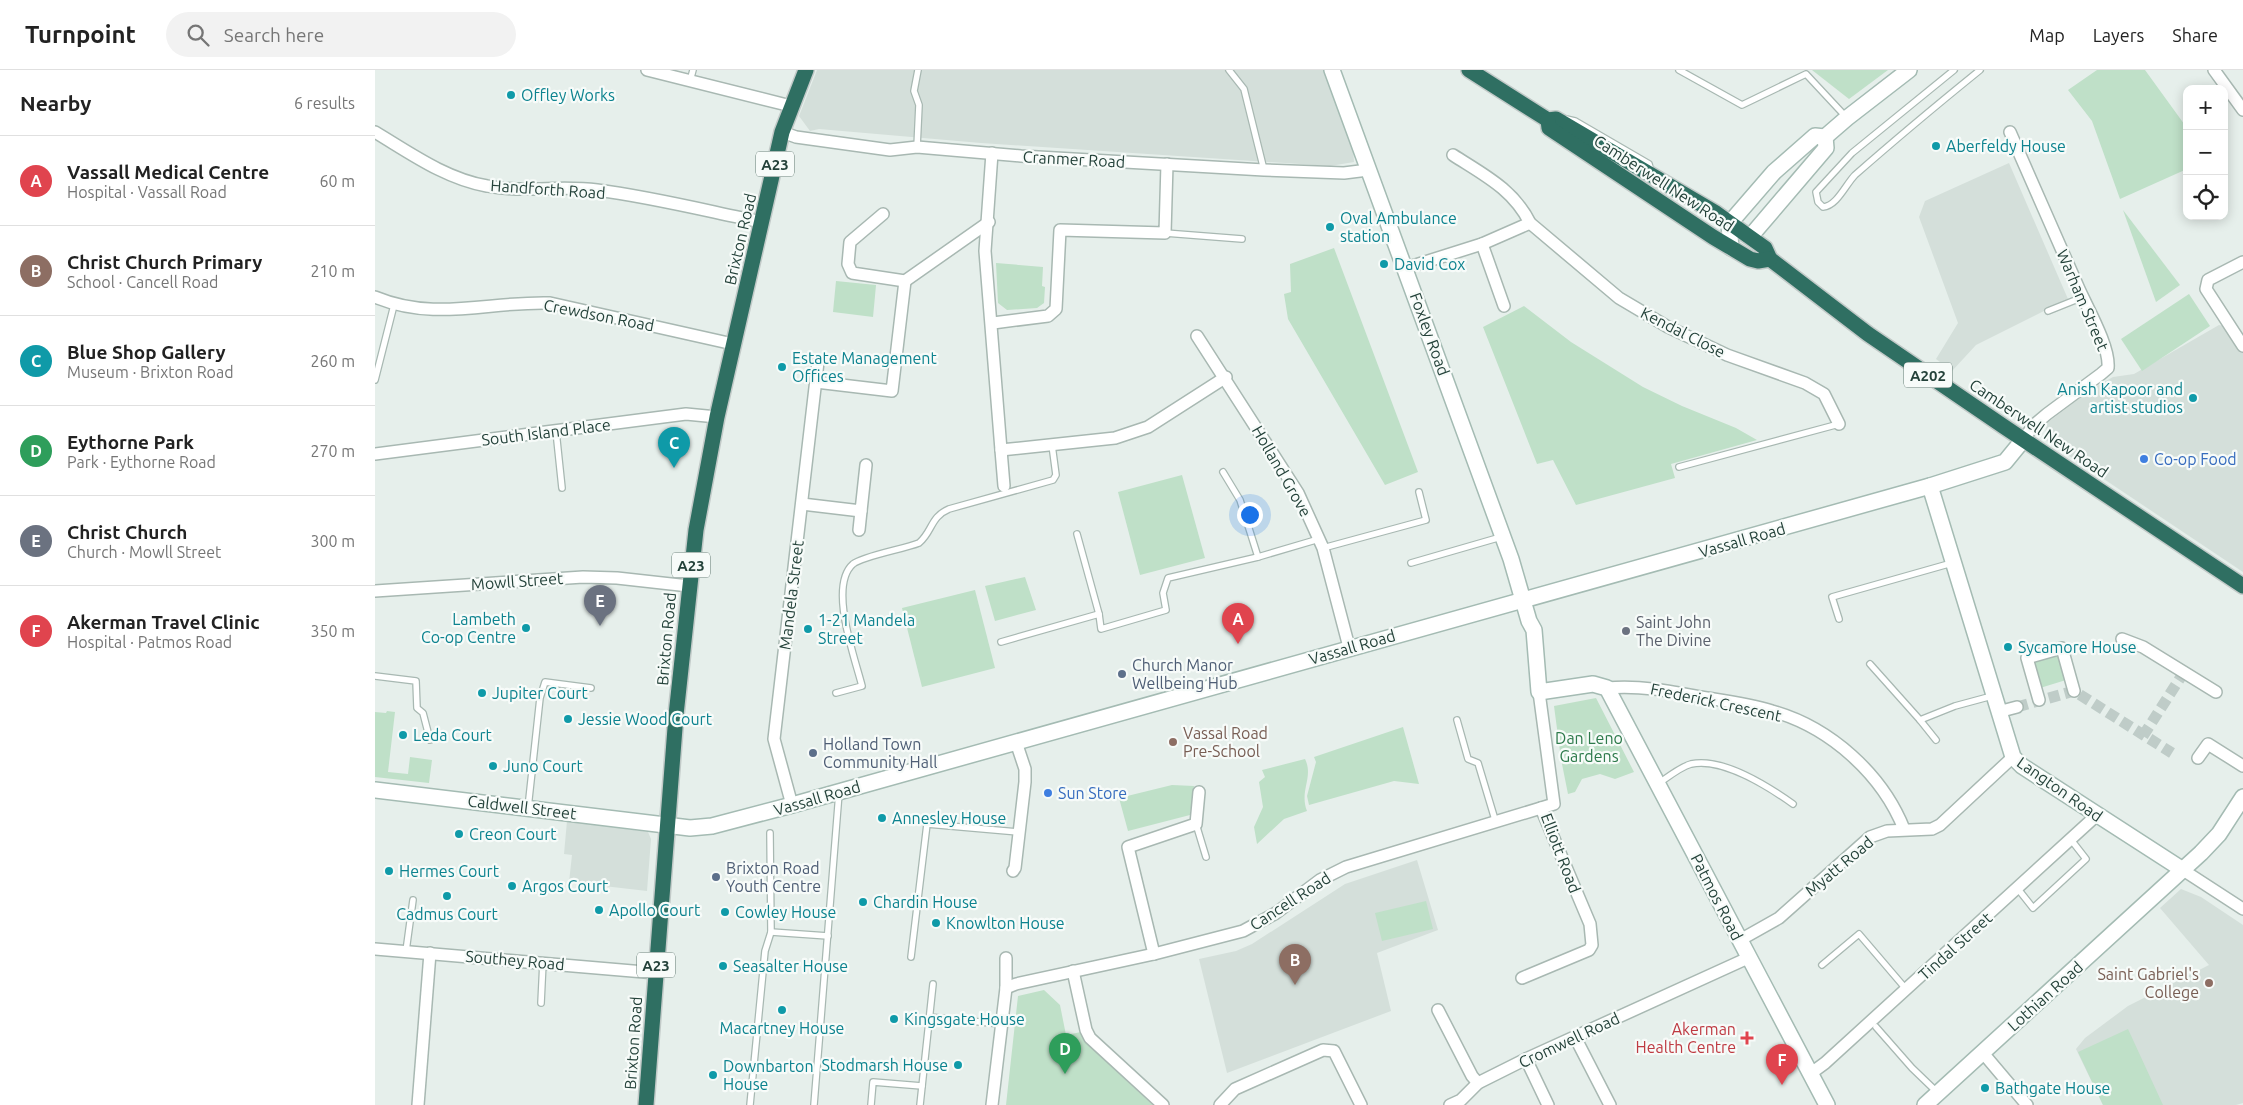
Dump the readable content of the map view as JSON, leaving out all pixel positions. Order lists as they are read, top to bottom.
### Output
{
  "streets": {
    "highway": [
      "A23",
      "Camberwell New Road",
      "Brixton Road",
      "A202"
    ],
    "street": [
      "Cranmer Road",
      "Handforth Road",
      "Warham Street",
      "Crewdson Road",
      "Kendal Close",
      "Foxley Road",
      "South Island Place",
      "Holland Grove",
      "Vassall Road",
      "Mowll Street",
      "Mandela Street",
      "Frederick Crescent",
      "Langton Road",
      "Caldwell Street",
      "Elliott Road",
      "Myatt Road",
      "Patmos Road",
      "Cancell Road",
      "Tindal Street",
      "Southey Road",
      "Lothian Road",
      "Cromwell Road"
    ]
  },
  "crossings": [
    ["Cranmer Road", "Brixton Road"],
    ["Cranmer Road", "Foxley Road"],
    ["Camberwell New Road", "Warham Street"],
    ["Camberwell New Road", "Vassall Road"],
    ["Handforth Road", "Brixton Road"],
    ["Brixton Road", "Crewdson Road"],
    ["Brixton Road", "South Island Place"],
    ["Brixton Road", "Vassall Road"],
    ["Brixton Road", "Mowll Street"],
    ["Brixton Road", "Caldwell Street"],
    ["Brixton Road", "Southey Road"],
    ["Warham Street", "Vassall Road"],
    ["Foxley Road", "Vassall Road"],
    ["Foxley Road", "Elliott Road"],
    ["Holland Grove", "Vassall Road"],
    ["Vassall Road", "Mandela Street"],
    ["Vassall Road", "Langton Road"],
    ["Vassall Road", "Caldwell Street"],
    ["Vassall Road", "Elliott Road"],
    ["Frederick Crescent", "Elliott Road"],
    ["Frederick Crescent", "Myatt Road"],
    ["Frederick Crescent", "Patmos Road"],
    ["Langton Road", "Myatt Road"],
    ["Langton Road", "Tindal Street"],
    ["Langton Road", "Lothian Road"],
    ["Elliott Road", "Cancell Road"],
    ["Myatt Road", "Patmos Road"],
    ["Patmos Road", "Tindal Street"],
    ["Patmos Road", "Cromwell Road"]
  ],
  "parks": ["Dan Leno Gardens"],
  "places": {
    "other": [
      "Offley Works",
      "Aberfeldy House",
      "Oval Ambulance station",
      "David Cox",
      "Estate Management Offices",
      "Anish Kapoor and artist studios",
      "Co-op Food",
      "Lambeth Co-op Centre",
      "1-21 Mandela Street",
      "Saint John The Divine",
      "Sycamore House",
      "Church Manor Wellbeing Hub",
      "Jupiter Court",
      "Jessie Wood Court",
      "Leda Court",
      "Vassal Road Pre-School",
      "Holland Town Community Hall",
      "Juno Court",
      "Sun Store",
      "Annesley House",
      "Creon Court",
      "Hermes Court",
      "Brixton Road Youth Centre",
      "Argos Court",
      "Cadmus Court",
      "Chardin House",
      "Apollo Court",
      "Cowley House",
      "Knowlton House",
      "Seasalter House",
      "Saint Gabriel's College",
      "Macartney House",
      "Kingsgate House",
      "Stodmarsh House",
      "Downbarton House",
      "Bathgate House"
    ],
    "health": ["Akerman Health Centre"]
  },
  "page": {
    "header": "Turnpoint",
    "search": "Search here",
    "nav": ["Map", "Layers", "Share"],
    "heading": ["Nearby", "6 results"],
    "map_buttons": ["+", "−"],
    "list": [
      {
        "mark": "A",
        "name": "Vassall Medical Centre",
        "note": "Hospital · Vassall Road",
        "value": "60 m"
      },
      {
        "mark": "B",
        "name": "Christ Church Primary",
        "note": "School · Cancell Road",
        "value": "210 m"
      },
      {
        "mark": "C",
        "name": "Blue Shop Gallery",
        "note": "Museum · Brixton Road",
        "value": "260 m"
      },
      {
        "mark": "D",
        "name": "Eythorne Park",
        "note": "Park · Eythorne Road",
        "value": "270 m"
      },
      {
        "mark": "E",
        "name": "Christ Church",
        "note": "Church · Mowll Street",
        "value": "300 m"
      },
      {
        "mark": "F",
        "name": "Akerman Travel Clinic",
        "note": "Hospital · Patmos Road",
        "value": "350 m"
      }
    ],
    "pins": [
      "C",
      "E",
      "A",
      "B",
      "D",
      "F"
    ]
  }
}
